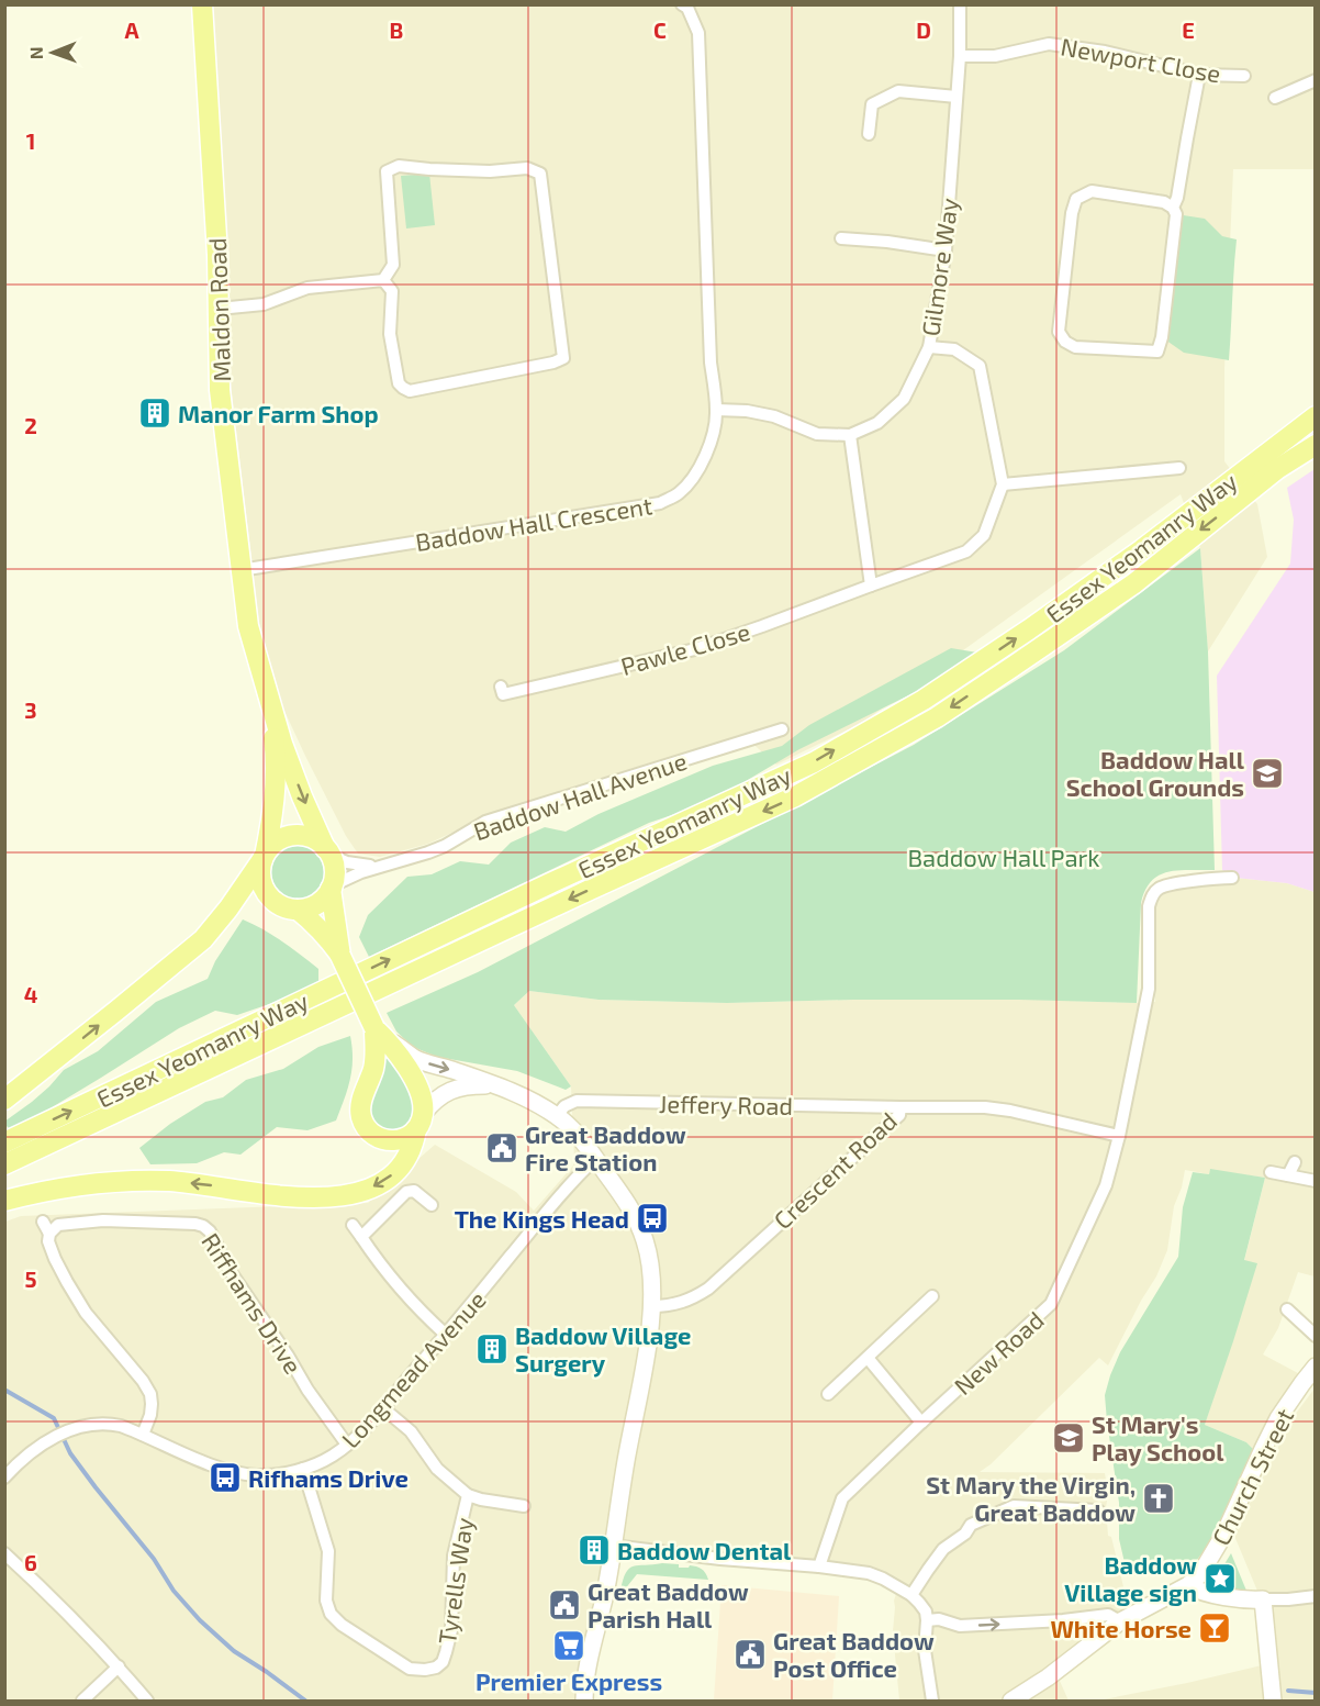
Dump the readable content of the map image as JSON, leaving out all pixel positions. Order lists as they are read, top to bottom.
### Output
{
  "streets": {
    "main road": ["Maldon Road", "Essex Yeomanry Way"],
    "street": [
      "Newport Close",
      "Gilmore Way",
      "Baddow Hall Crescent",
      "Pawle Close",
      "Baddow Hall Avenue",
      "Jeffery Road",
      "Crescent Road",
      "Riffhams Drive",
      "New Road",
      "Longmead Avenue",
      "Church Street",
      "Tyrells Way"
    ]
  },
  "crossings": [
    ["Newport Close", "Gilmore Way"],
    ["Gilmore Way", "Baddow Hall Crescent"],
    ["Maldon Road", "Baddow Hall Crescent"],
    ["Maldon Road", "Baddow Hall Avenue"],
    ["Jeffery Road", "Crescent Road"],
    ["Crescent Road", "New Road"],
    ["Riffhams Drive", "Longmead Avenue"],
    ["Longmead Avenue", "Tyrells Way"]
  ],
  "parks": ["Baddow Hall Park"],
  "places": {
    "building": ["Manor Farm Shop", "Baddow Village Surgery", "Baddow Dental"],
    "school or university": ["Baddow Hall School Grounds", "St Mary's Play School"],
    "public building": ["Great Baddow Fire Station", "Great Baddow Parish Hall", "Great Baddow Post Office"],
    "bus stop": ["The Kings Head", "Rifhams Drive"],
    "church": ["St Mary the Virgin, Great Baddow"],
    "place": ["Baddow Village sign"],
    "bar": ["White Horse"],
    "supermarket": ["Premier Express"]
  },
  "north": "left",
  "grid": {
    "columns": [
      "A",
      "B",
      "C",
      "D",
      "E"
    ],
    "rows": [
      "1",
      "2",
      "3",
      "4",
      "5",
      "6"
    ]
  }
}
